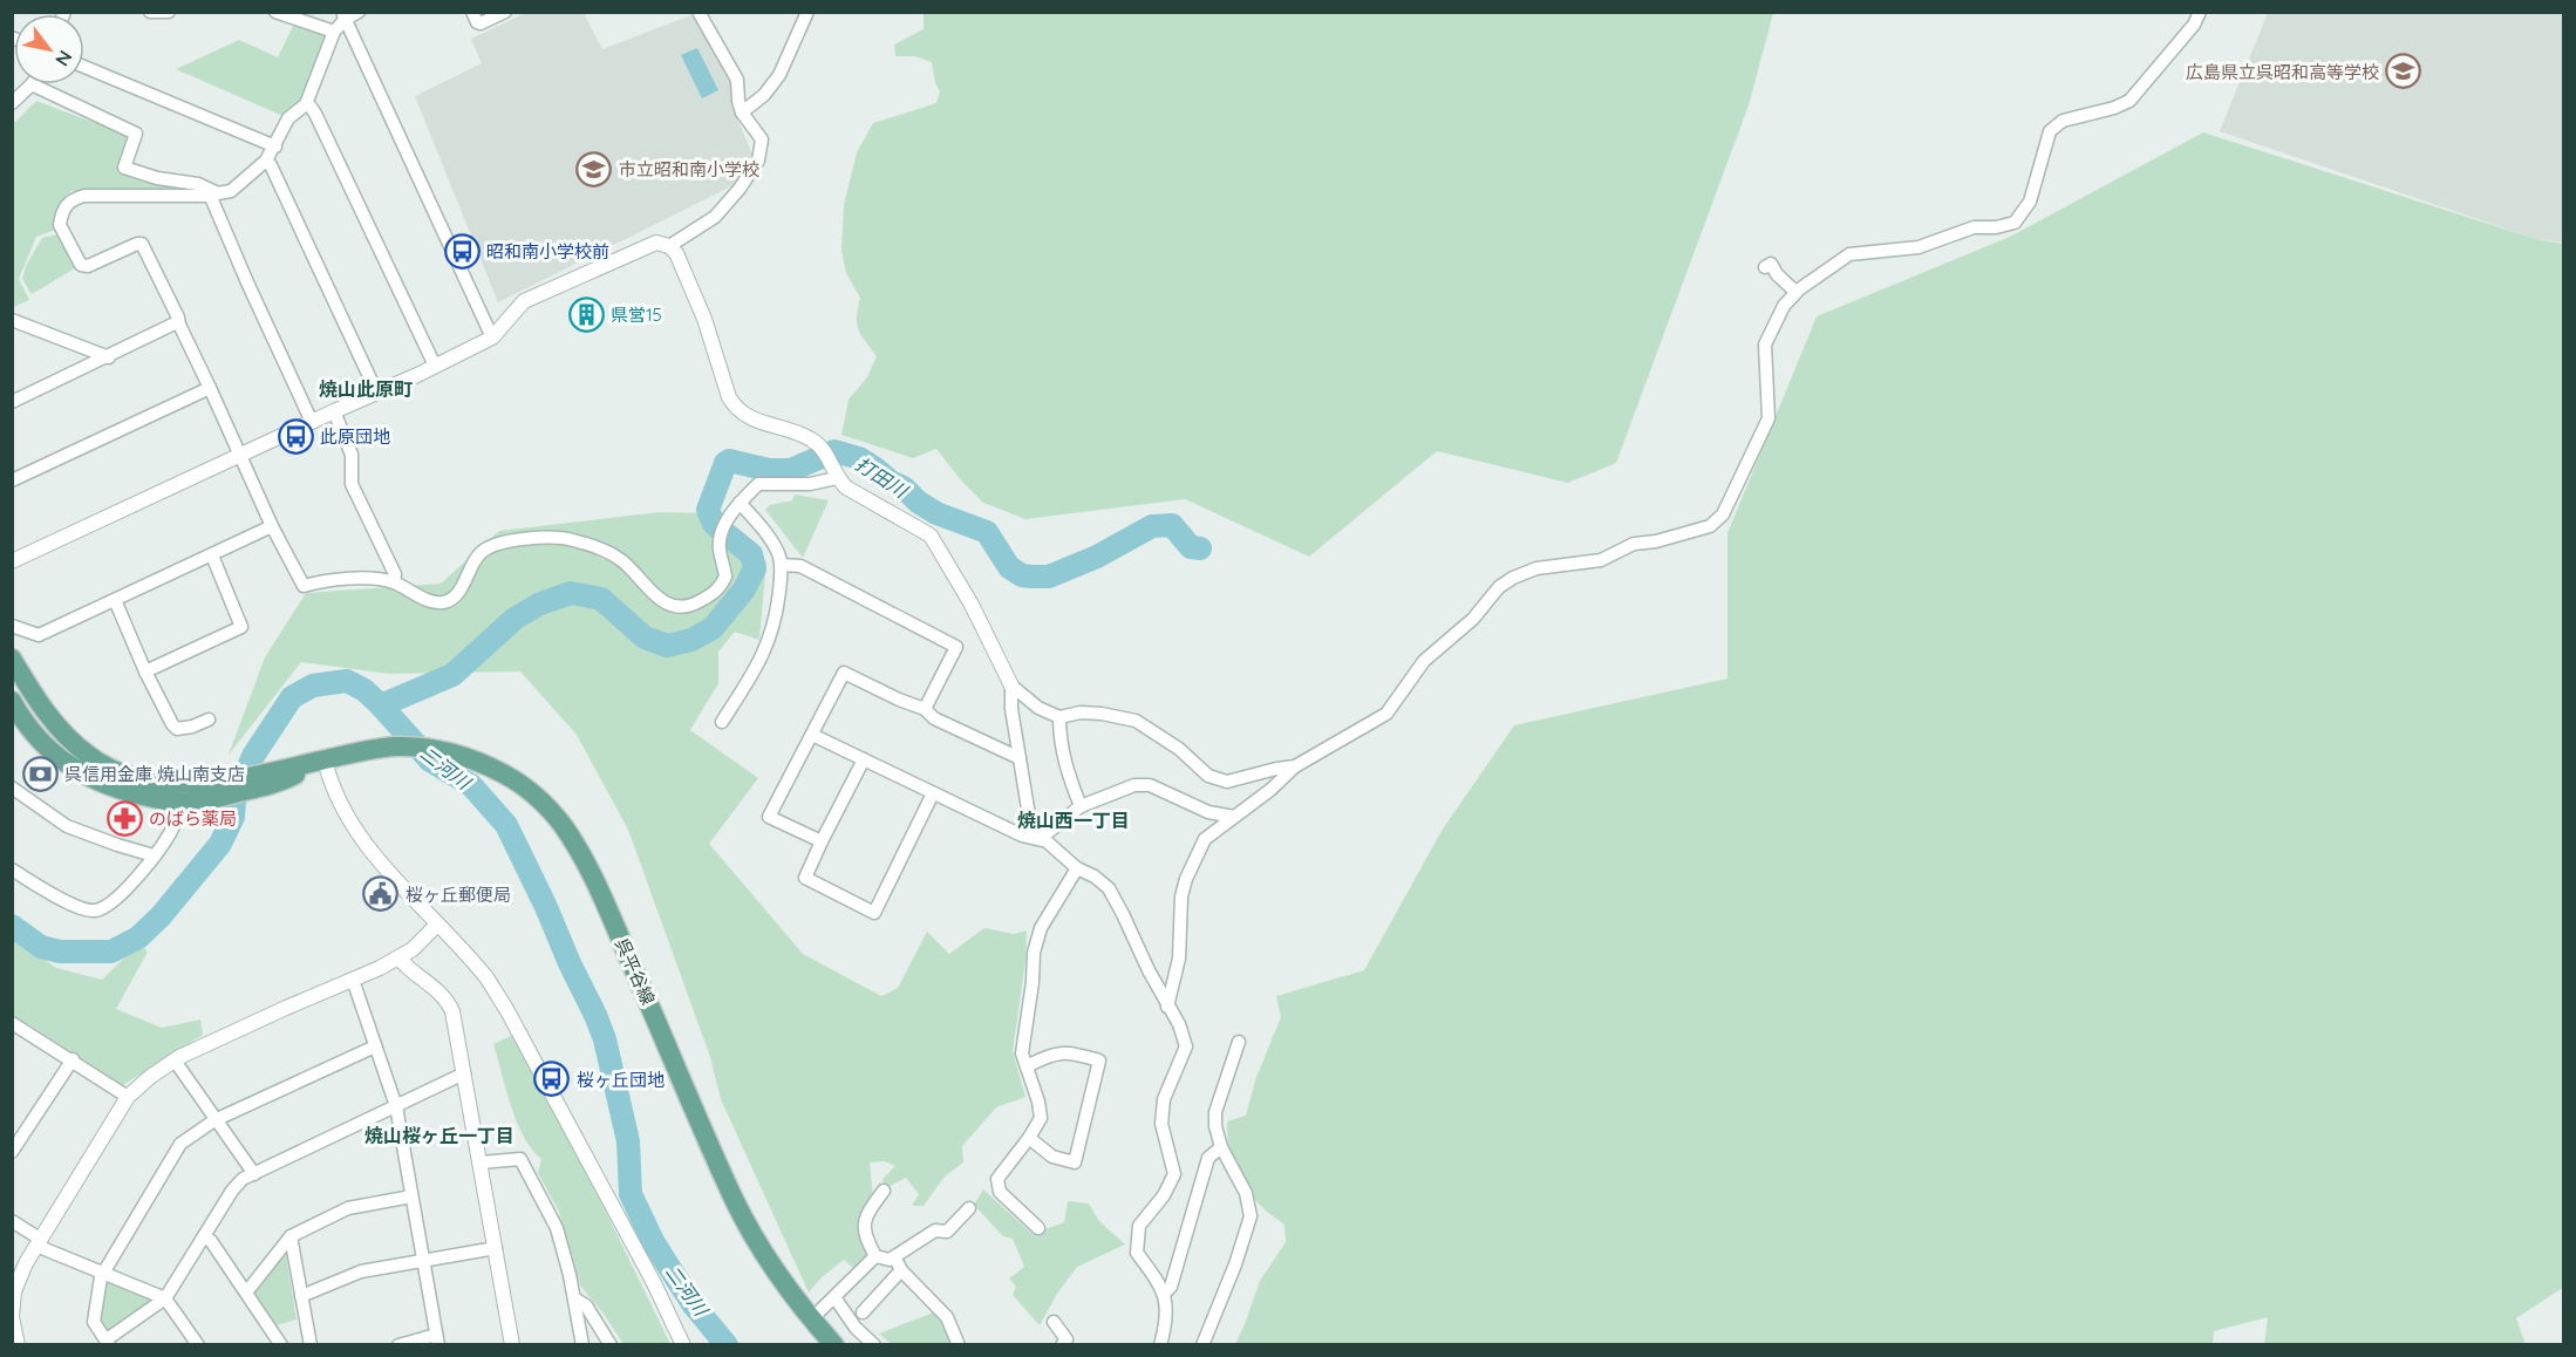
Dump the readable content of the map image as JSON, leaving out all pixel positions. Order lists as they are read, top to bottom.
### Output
{
  "streets": {
    "main road": ["呉平谷線"]
  },
  "districts": ["焼山此原町", "焼山西一丁目", "焼山桜ヶ丘一丁目"],
  "water": ["打田川", "二河川"],
  "places": {
    "school or university": ["広島県立呉昭和高等学校", "市立昭和南小学校"],
    "bus stop": ["昭和南小学校前", "此原団地", "桜ヶ丘団地"],
    "building": ["県営15"],
    "bank": ["呉信用金庫 焼山南支店"],
    "pharmacy": ["のばら薬局"],
    "public building": ["桜ヶ丘郵便局"]
  },
  "north": "bottom right"
}
